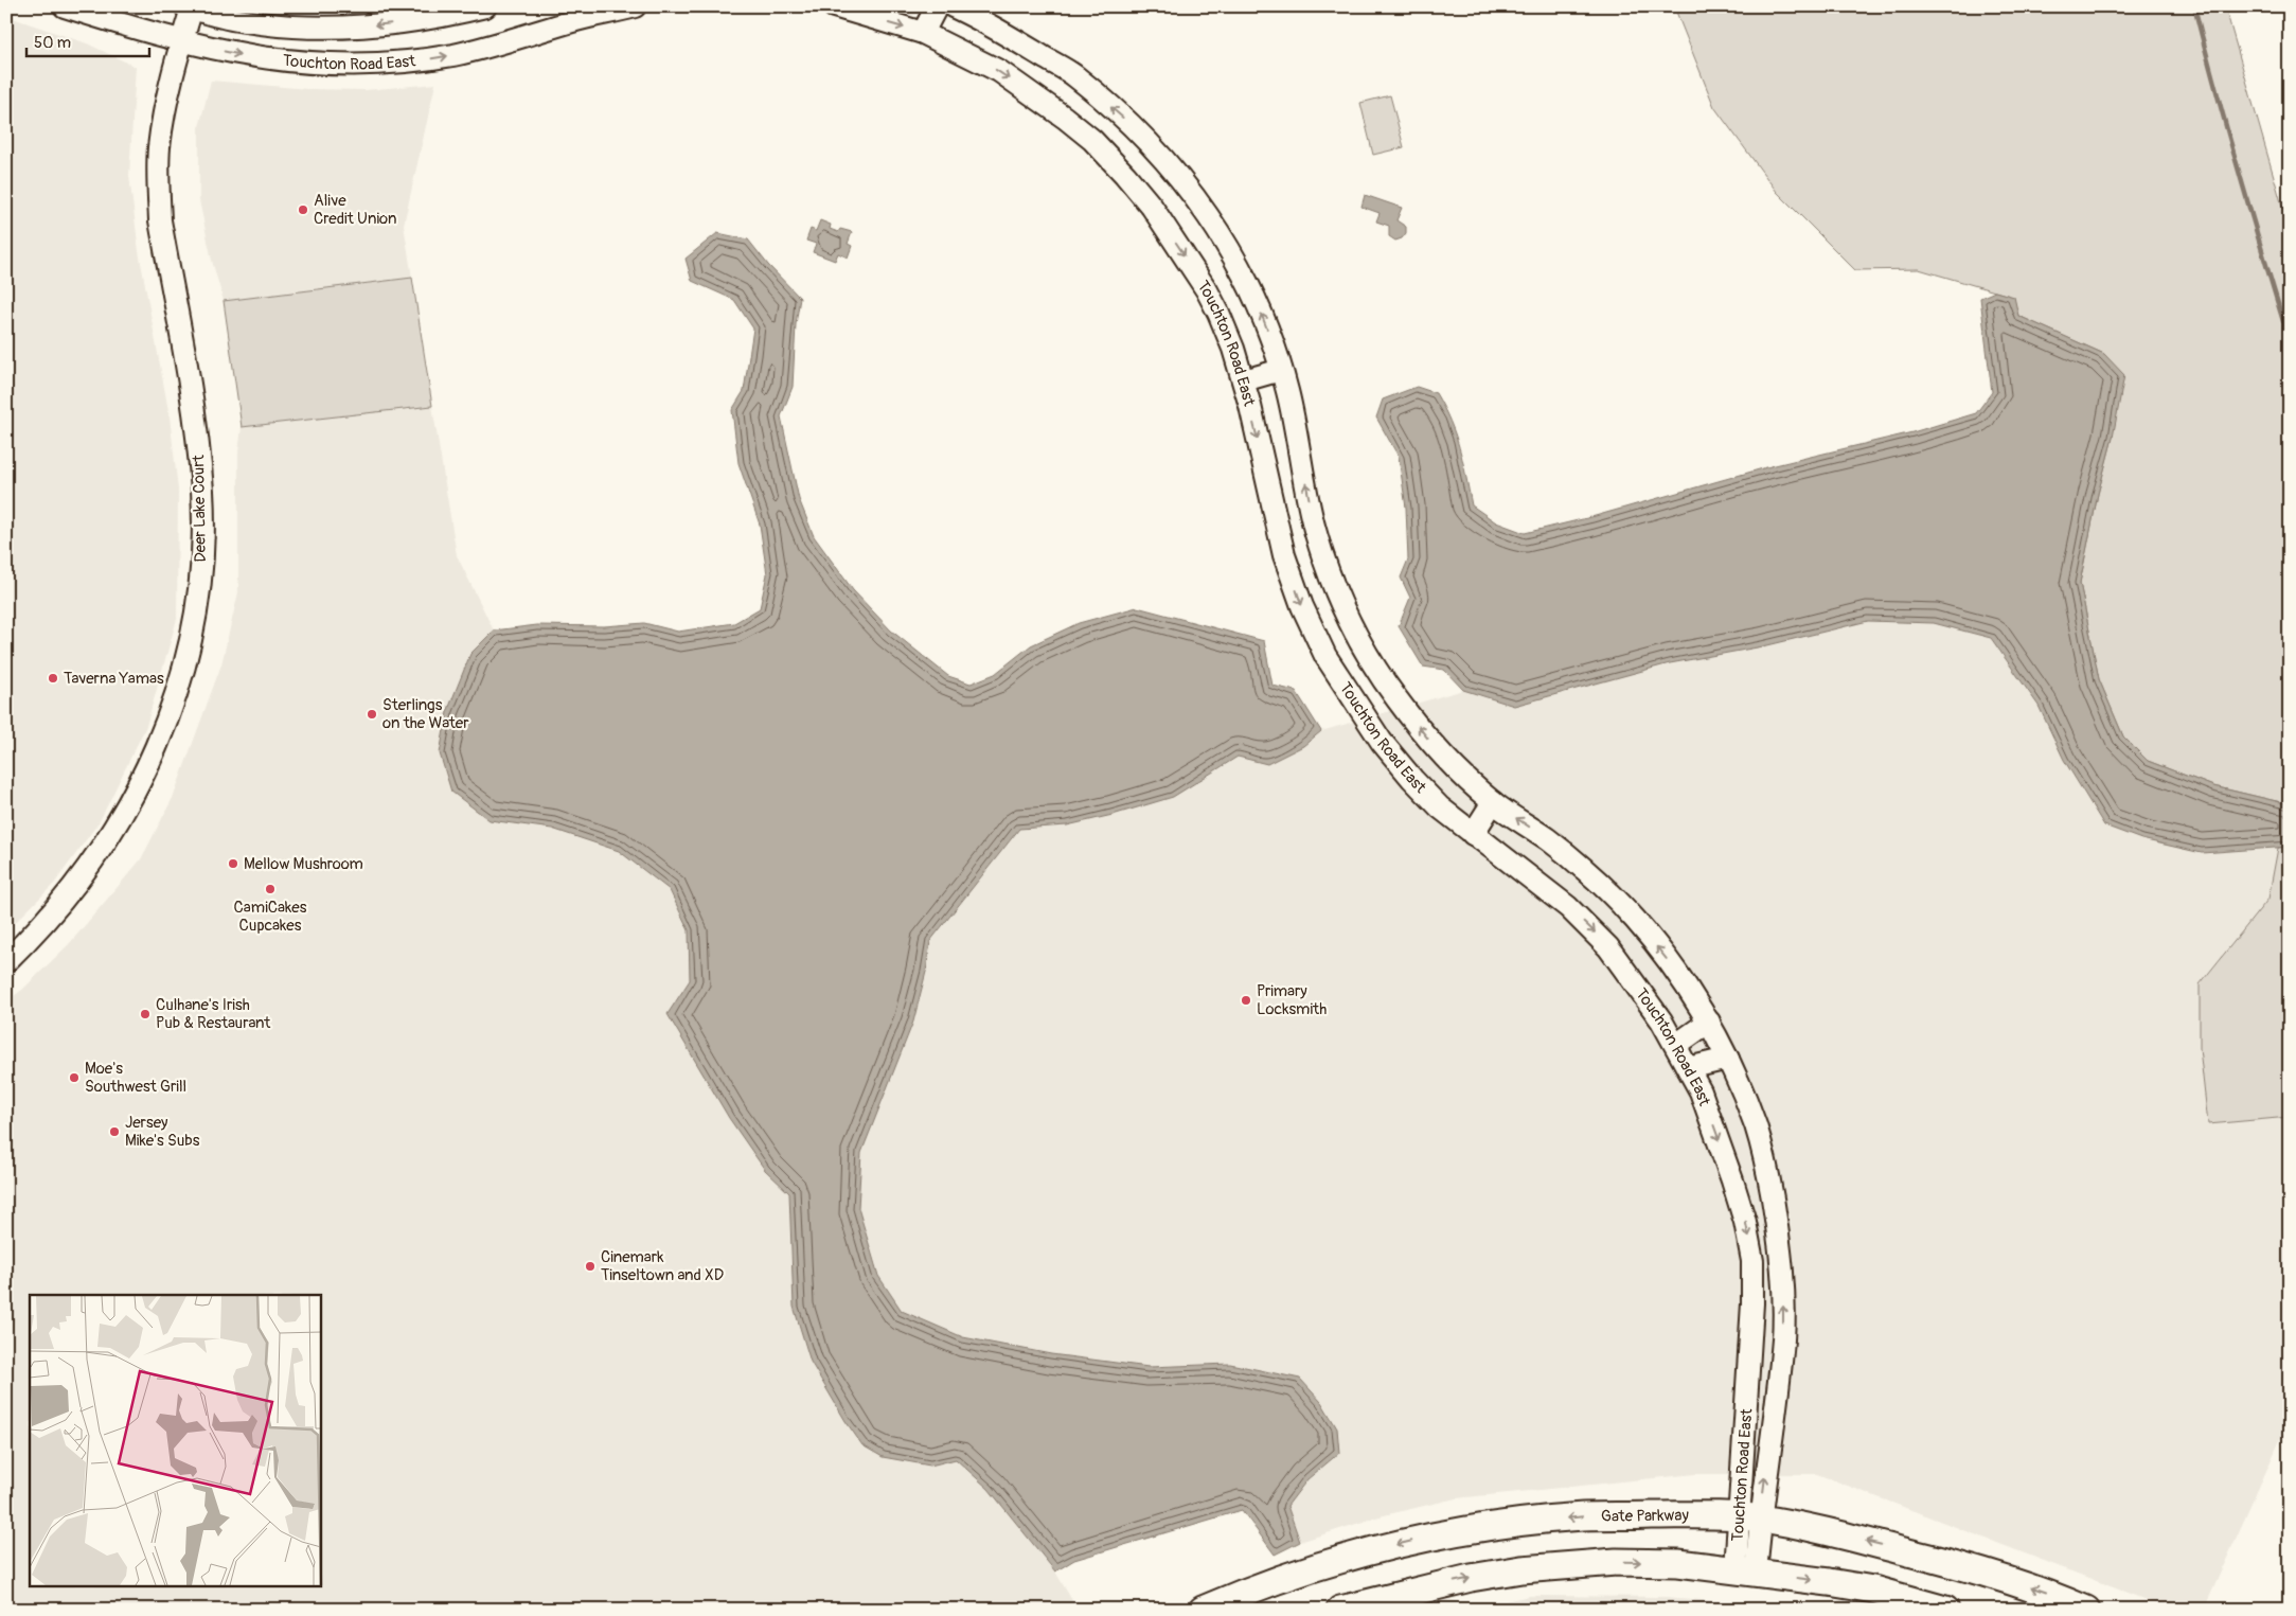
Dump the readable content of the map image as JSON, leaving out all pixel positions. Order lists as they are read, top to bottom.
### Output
{
  "streets": {
    "main road": ["Gate Parkway"],
    "street": ["Touchton Road East", "Deer Lake Court"]
  },
  "crossings": [
    ["Touchton Road East", "Deer Lake Court"],
    ["Touchton Road East", "Gate Parkway"]
  ],
  "places": [
    "Alive Credit Union",
    "Taverna Yamas",
    "Sterlings on the Water",
    "Mellow Mushroom",
    "CamiCakes Cupcakes",
    "Primary Locksmith",
    "Culhane's Irish Pub & Restaurant",
    "Moe's Southwest Grill",
    "Jersey Mike's Subs",
    "Cinemark Tinseltown and XD"
  ],
  "scale_bar": "50 m"
}
